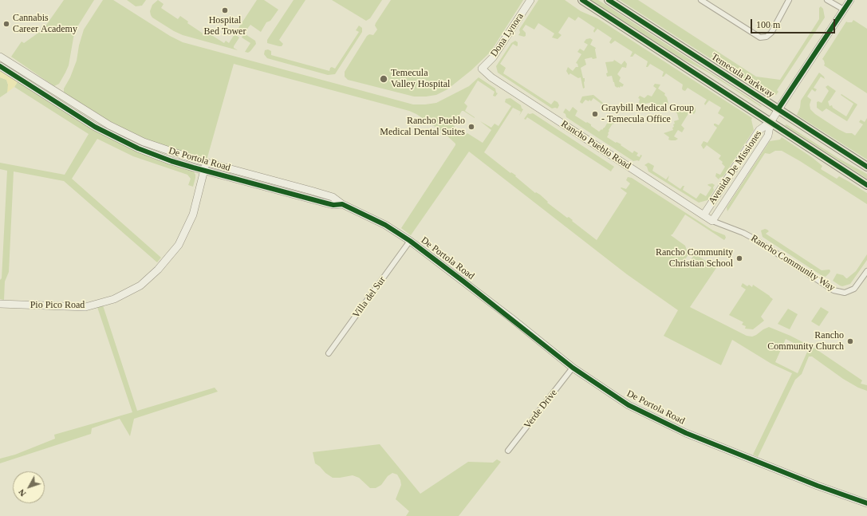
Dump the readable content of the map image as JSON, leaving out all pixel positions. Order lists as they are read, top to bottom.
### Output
{
  "streets": {
    "main road": [
      "Dona Lynora",
      "Temecula Parkway",
      "Rancho Pueblo Road",
      "De Portola Road",
      "Avenida De Missiones",
      "Pio Pico Road"
    ],
    "street": ["Rancho Community Way", "Villa del Sur", "Verde Drive"]
  },
  "crossings": [
    ["Dona Lynora", "Rancho Pueblo Road"],
    ["Temecula Parkway", "Avenida De Missiones"],
    ["Rancho Pueblo Road", "Avenida De Missiones"],
    ["Rancho Pueblo Road", "Rancho Community Way"],
    ["De Portola Road", "Villa del Sur"],
    ["De Portola Road", "Pio Pico Road"],
    ["De Portola Road", "Verde Drive"],
    ["Avenida De Missiones", "Rancho Community Way"]
  ],
  "places": [
    "Hospital Bed Tower",
    "Cannabis Career Academy",
    "Temecula Valley Hospital",
    "Graybill Medical Group - Temecula Office",
    "Rancho Pueblo Medical Dental Suites",
    "Rancho Community Christian School",
    "Rancho Community Church"
  ],
  "scale_bar": "100 m",
  "north": "bottom left"
}
